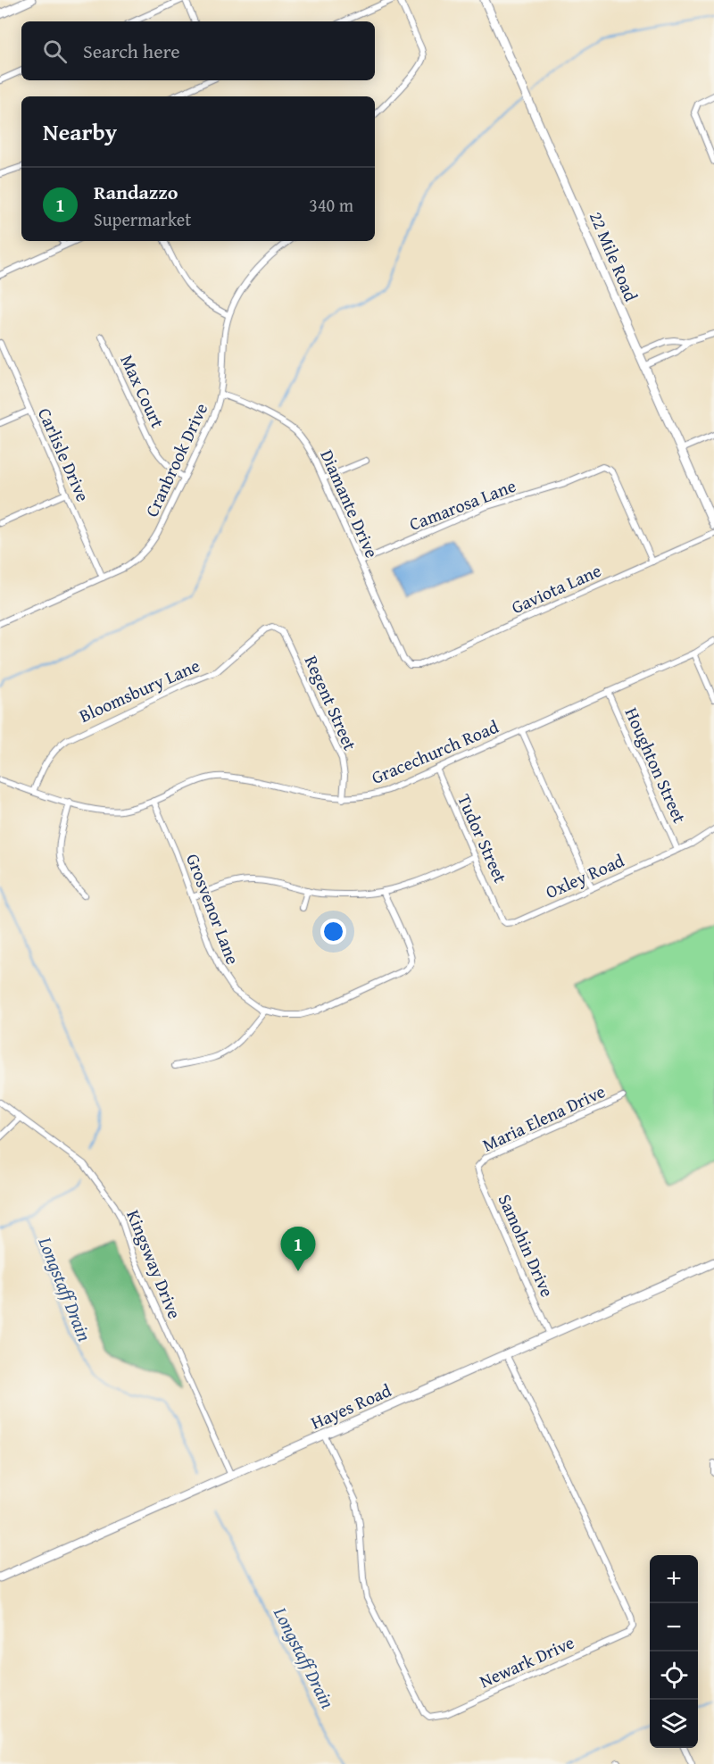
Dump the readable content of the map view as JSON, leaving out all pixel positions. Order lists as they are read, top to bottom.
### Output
{
  "streets": {
    "main road": ["22 Mile Road", "Hayes Road"],
    "street": [
      "Max Court",
      "Carlisle Drive",
      "Cranbrook Drive",
      "Diamante Drive",
      "Camarosa Lane",
      "Gaviota Lane",
      "Bloomsbury Lane",
      "Regent Street",
      "Gracechurch Road",
      "Houghton Street",
      "Tudor Street",
      "Oxley Road",
      "Grosvenor Lane",
      "Maria Elena Drive",
      "Samohin Drive",
      "Kingsway Drive",
      "Newark Drive"
    ]
  },
  "crossings": [
    ["Max Court", "Cranbrook Drive"],
    ["Carlisle Drive", "Cranbrook Drive"],
    ["Cranbrook Drive", "Diamante Drive"],
    ["Diamante Drive", "Camarosa Lane"],
    ["Diamante Drive", "Gaviota Lane"],
    ["Camarosa Lane", "Gaviota Lane"],
    ["Bloomsbury Lane", "Regent Street"],
    ["Bloomsbury Lane", "Gracechurch Road"],
    ["Regent Street", "Gracechurch Road"],
    ["Gracechurch Road", "Houghton Street"],
    ["Gracechurch Road", "Tudor Street"],
    ["Gracechurch Road", "Grosvenor Lane"],
    ["Houghton Street", "Oxley Road"],
    ["Tudor Street", "Oxley Road"],
    ["Maria Elena Drive", "Samohin Drive"],
    ["Samohin Drive", "Hayes Road"],
    ["Kingsway Drive", "Hayes Road"],
    ["Hayes Road", "Newark Drive"]
  ],
  "water": ["Longstaff Drain"],
  "page": {
    "search": "Search here",
    "heading": "Nearby",
    "list": [
      {
        "mark": "1",
        "name": "Randazzo",
        "note": "Supermarket",
        "value": "340 m"
      }
    ],
    "pins": "1",
    "map_buttons": ["+", "−"]
  }
}
